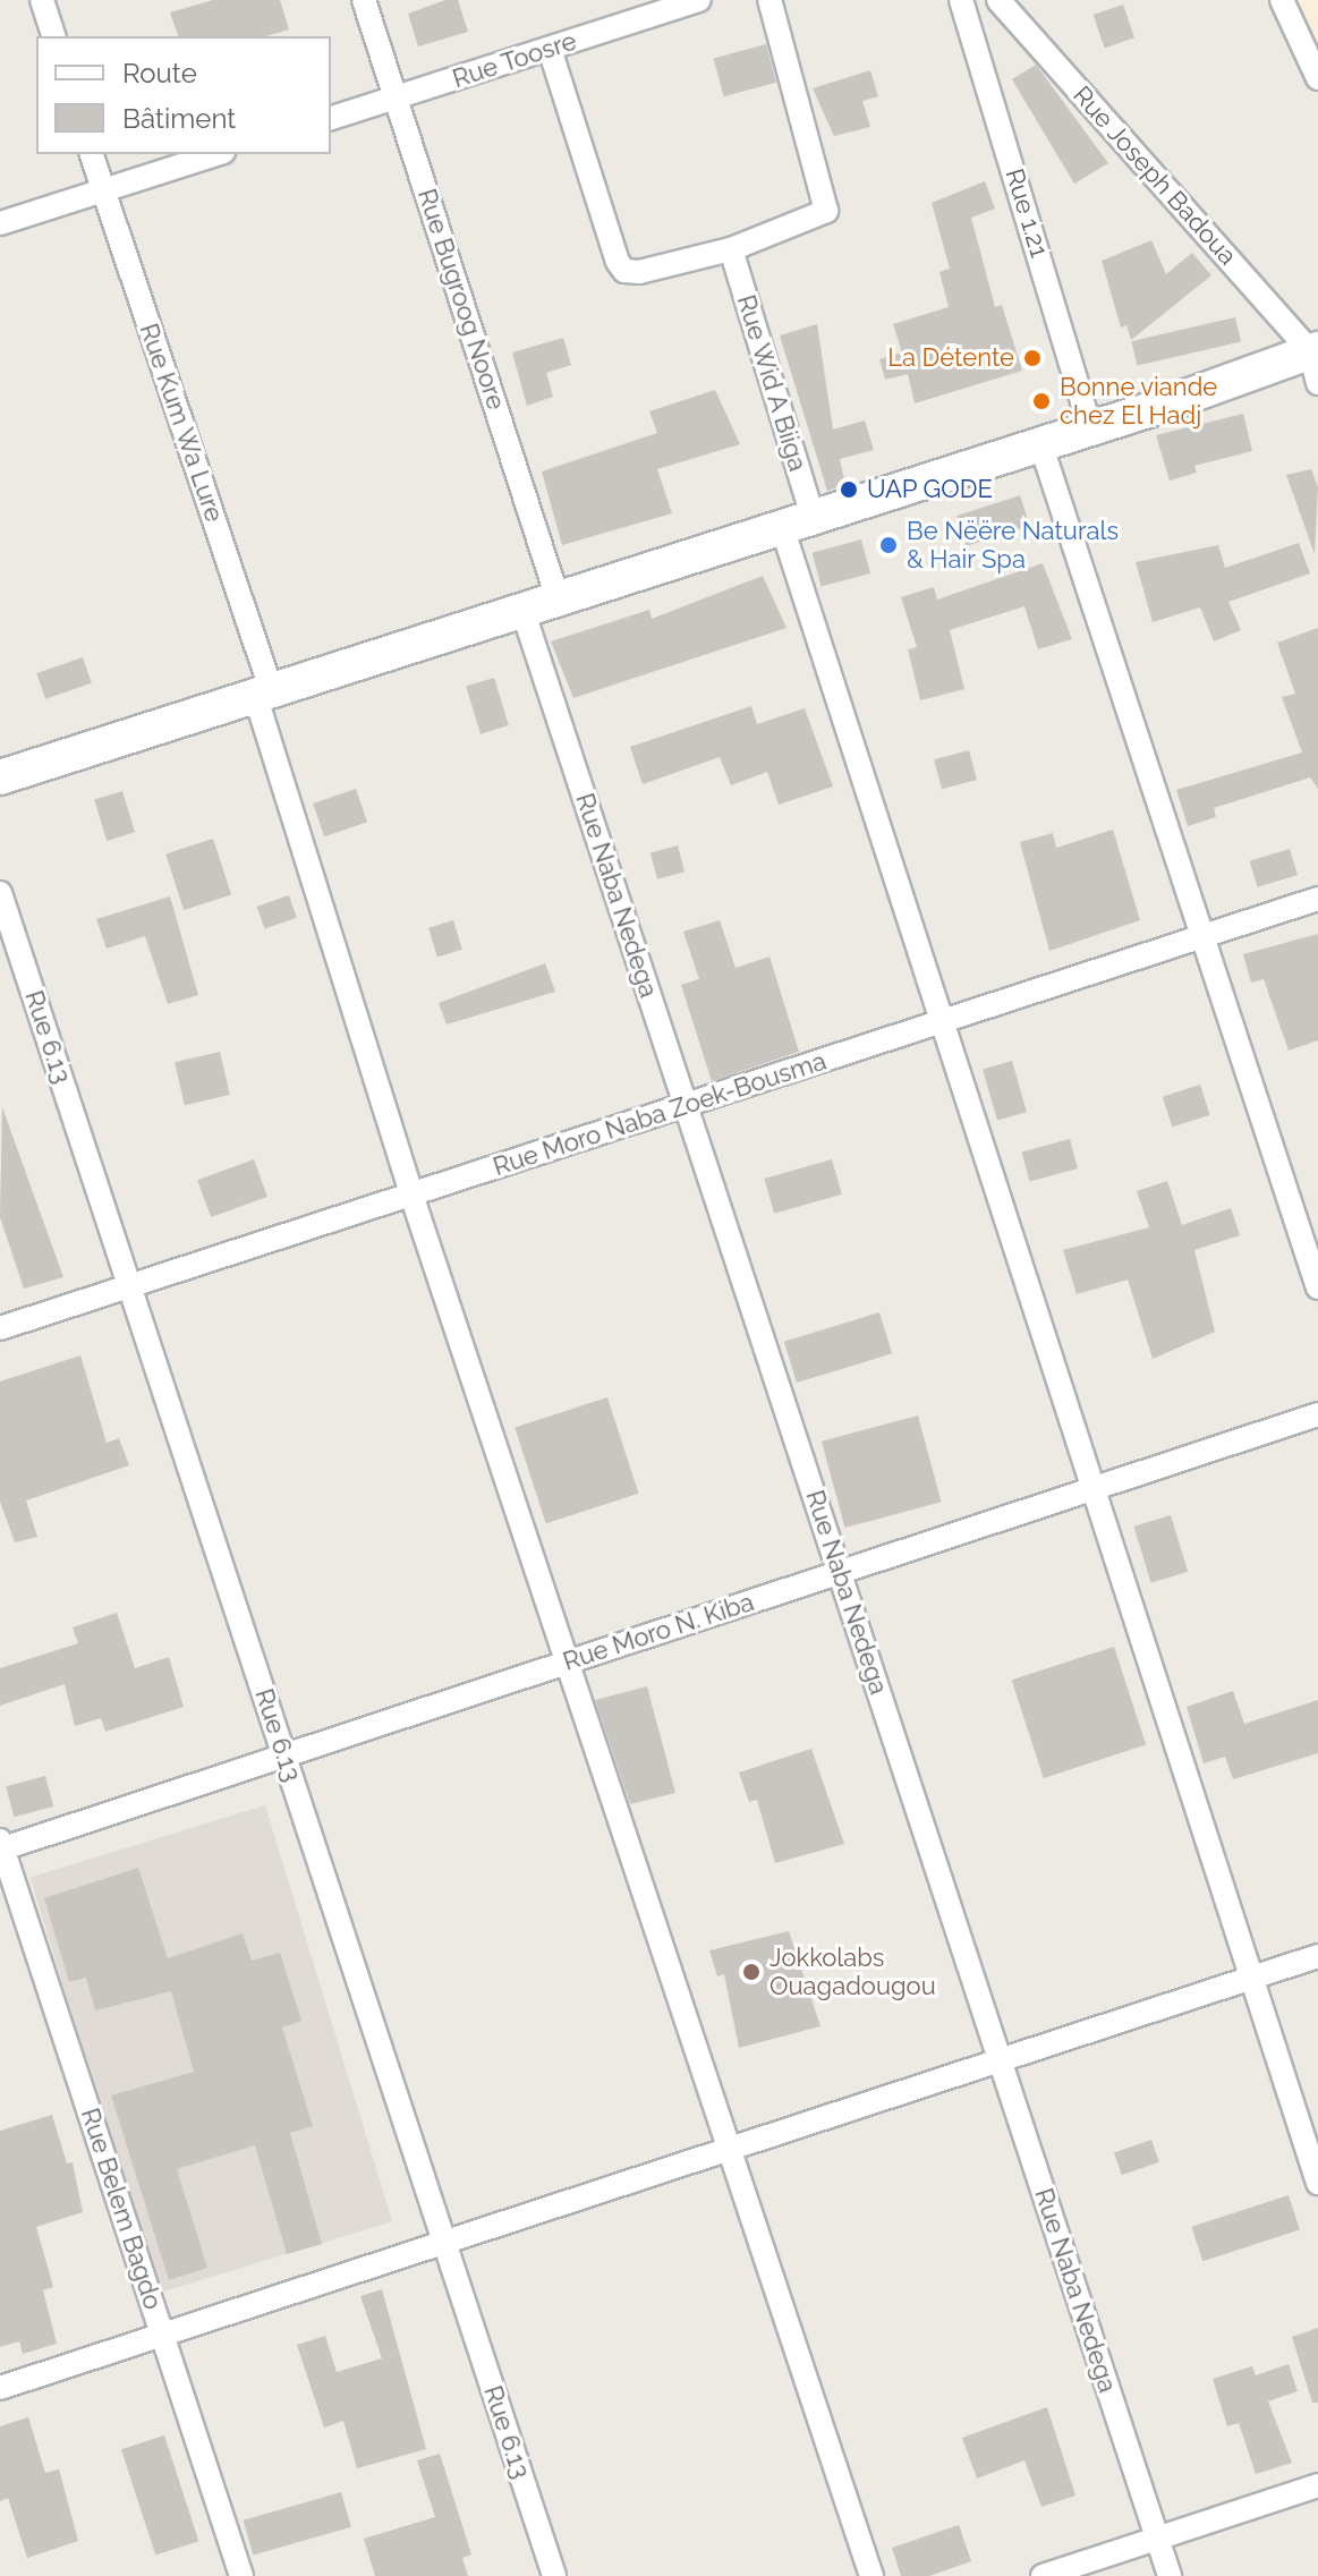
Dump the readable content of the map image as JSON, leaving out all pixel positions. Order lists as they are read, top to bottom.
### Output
{
  "streets": {
    "street": [
      "Rue Toosre",
      "Rue Joseph Badoua",
      "Rue 1.21",
      "Rue Bugroog Noore",
      "Rue Wid A Biiga",
      "Rue Kum Wa Lure",
      "Rue Naba Nedega",
      "Rue 6.13",
      "Rue Moro Naba Zoek-Bousma",
      "Rue Moro N. Kiba",
      "Rue Belem Bagdo"
    ]
  },
  "crossings": [
    ["Rue Toosre", "Rue Bugroog Noore"],
    ["Rue Wid A Biiga", "Rue Moro Naba Zoek-Bousma"],
    ["Rue Wid A Biiga", "Rue Moro N. Kiba"],
    ["Rue Kum Wa Lure", "Rue Moro Naba Zoek-Bousma"],
    ["Rue Kum Wa Lure", "Rue Moro N. Kiba"],
    ["Rue Naba Nedega", "Rue Moro Naba Zoek-Bousma"],
    ["Rue Naba Nedega", "Rue Moro N. Kiba"],
    ["Rue 6.13", "Rue Moro Naba Zoek-Bousma"],
    ["Rue 6.13", "Rue Moro N. Kiba"],
    ["Rue Moro N. Kiba", "Rue Belem Bagdo"]
  ],
  "places": [
    "La Détente",
    "Bonne viande chez El Hadj",
    "UAP GODE",
    "Be Nëëre Naturals & Hair Spa",
    "Jokkolabs Ouagadougou"
  ],
  "legend": ["Route", "Bâtiment"]
}
